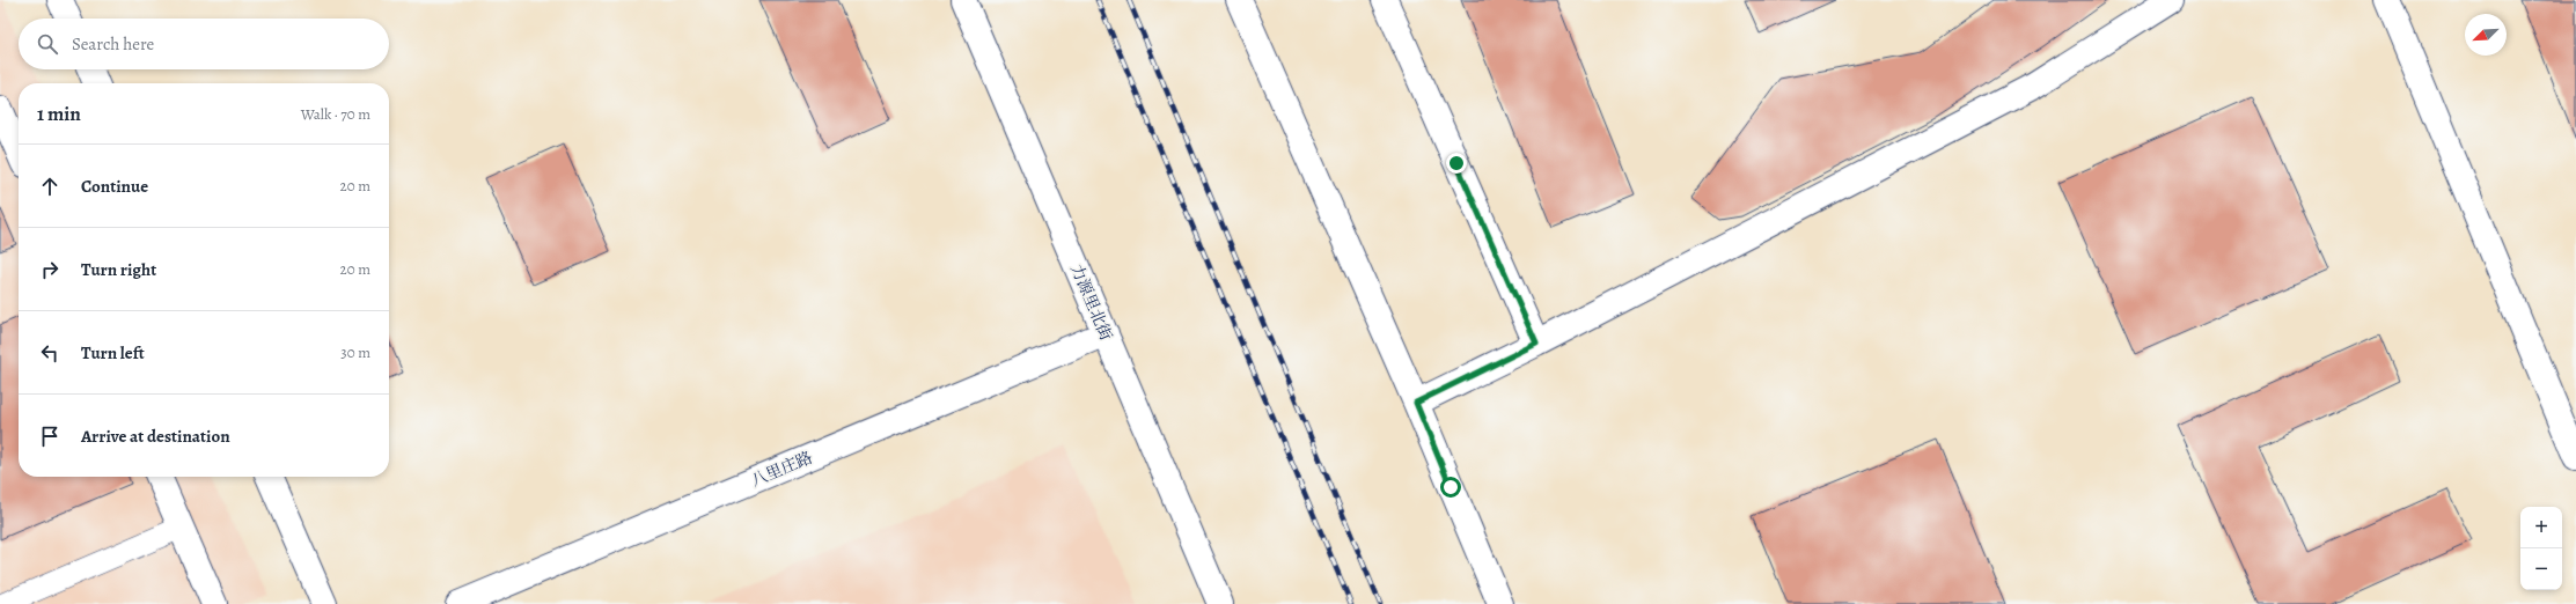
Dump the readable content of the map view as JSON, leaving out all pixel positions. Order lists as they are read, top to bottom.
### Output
{
  "streets": {
    "street": ["力源里北街", "八里庄路"]
  },
  "crossings": [
    ["力源里北街", "八里庄路"]
  ],
  "north": "bottom left",
  "page": {
    "search": "Search here",
    "heading": ["1 min", "Walk · 70 m"],
    "list": [
      ["Continue", "20 m"],
      ["Turn right", "20 m"],
      ["Turn left", "30 m"],
      "Arrive at destination"
    ],
    "map_buttons": ["+", "−"]
  }
}
